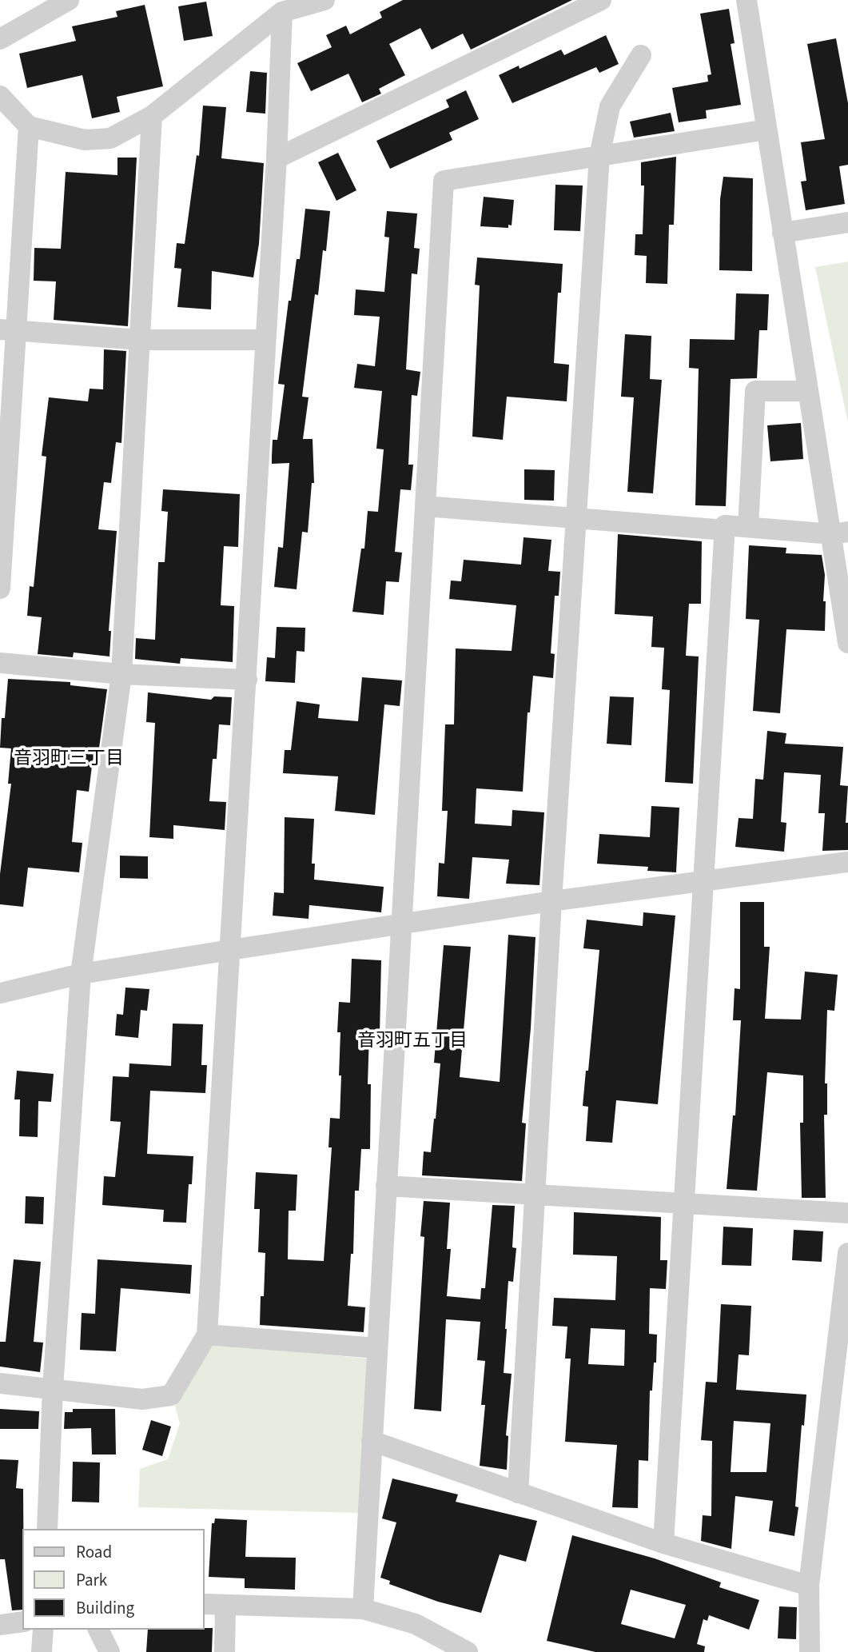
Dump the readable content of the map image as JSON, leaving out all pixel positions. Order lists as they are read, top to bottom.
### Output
{
  "districts": ["音羽町三丁目", "音羽町五丁目"],
  "legend": ["Road", "Park", "Building"]
}
